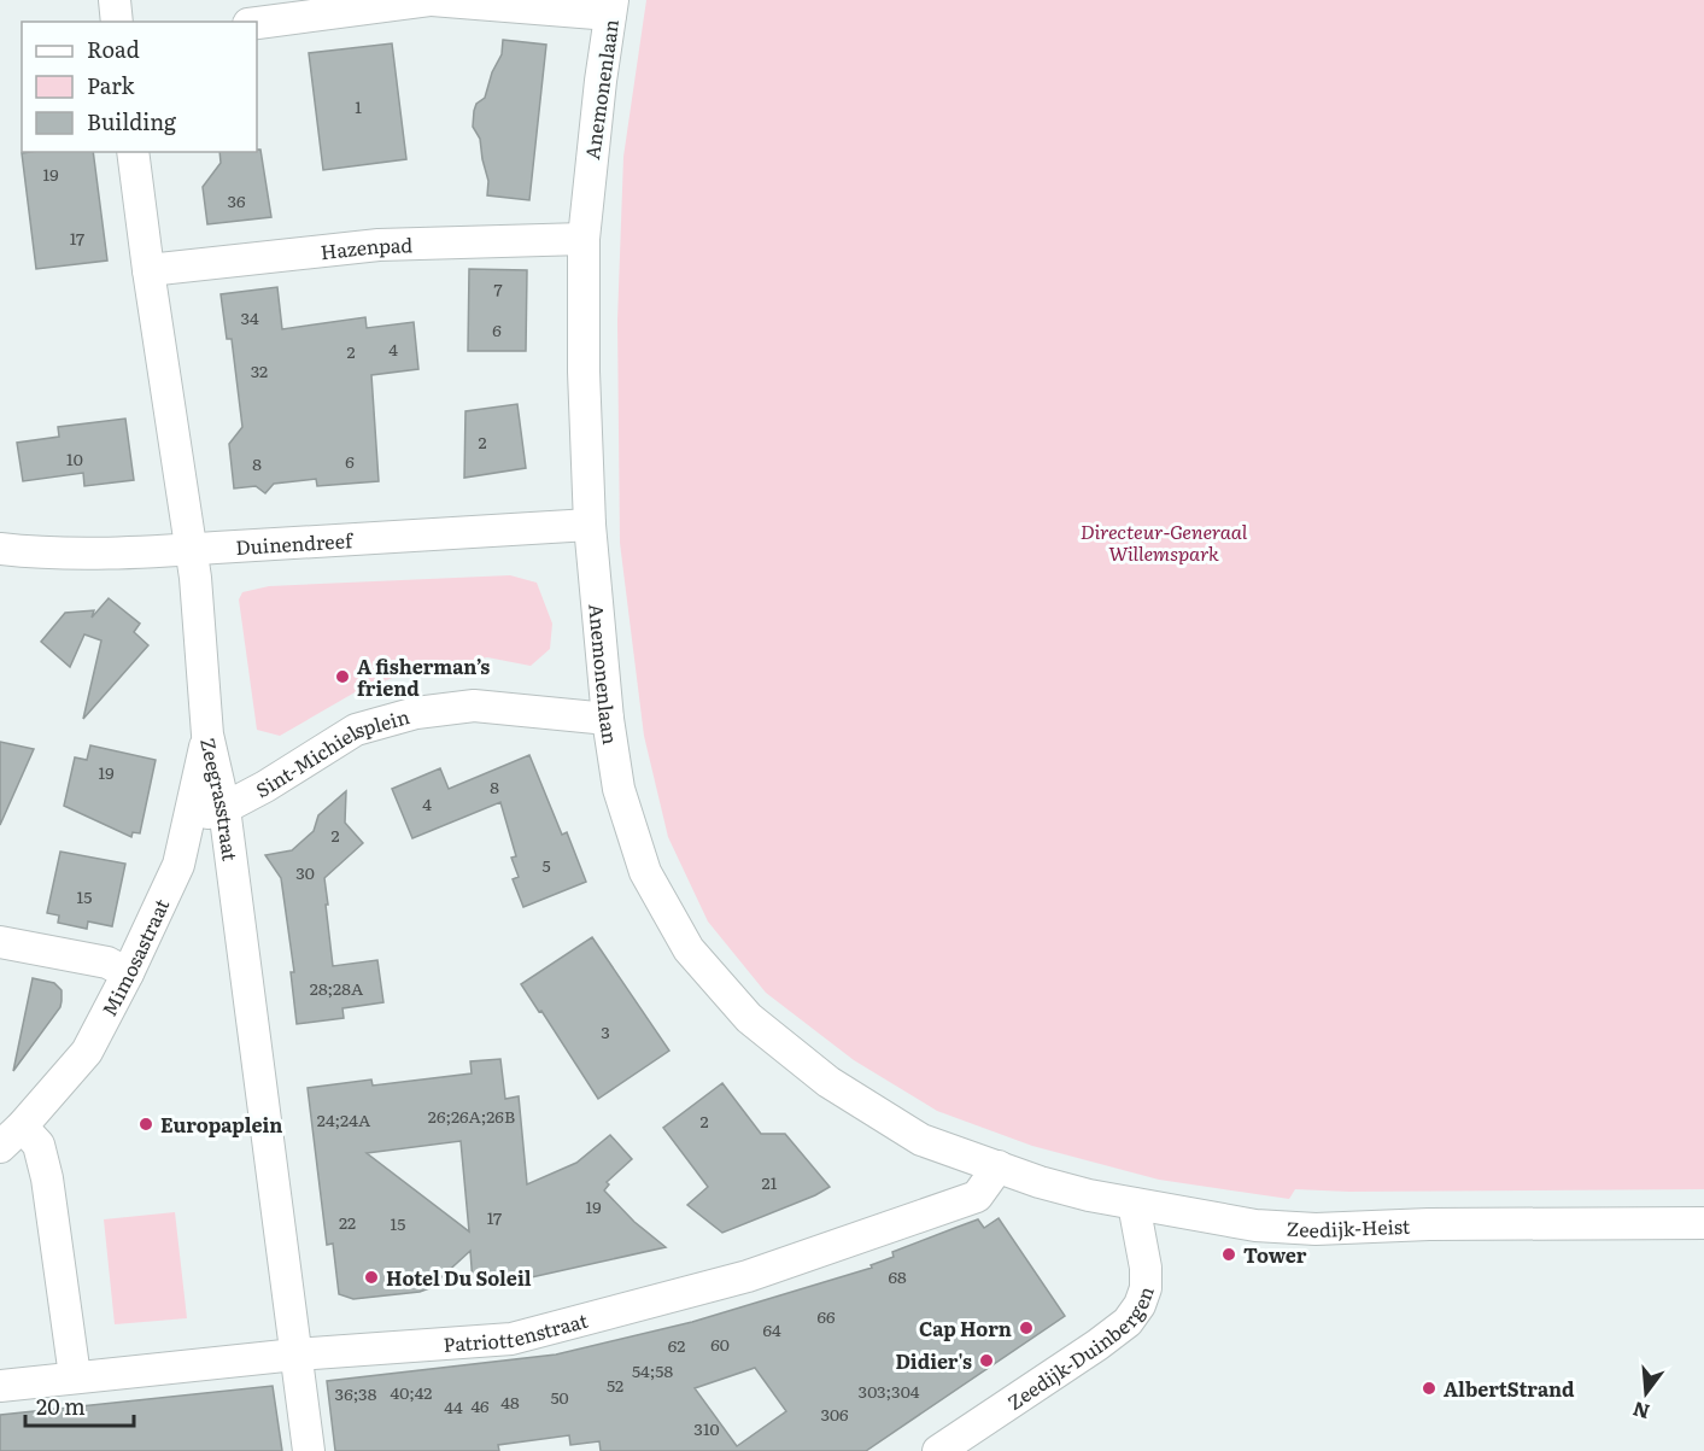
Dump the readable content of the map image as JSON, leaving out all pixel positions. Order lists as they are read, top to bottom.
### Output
{
  "streets": {
    "street": [
      "Anemonenlaan",
      "Hazenpad",
      "Duinendreef",
      "Sint-Michielsplein",
      "Zeegrasstraat",
      "Mimosastraat",
      "Zeedijk-Heist",
      "Patriottenstraat",
      "Zeedijk-Duinbergen"
    ]
  },
  "crossings": [
    ["Anemonenlaan", "Hazenpad"],
    ["Anemonenlaan", "Duinendreef"],
    ["Anemonenlaan", "Sint-Michielsplein"],
    ["Anemonenlaan", "Zeedijk-Heist"],
    ["Anemonenlaan", "Patriottenstraat"],
    ["Hazenpad", "Zeegrasstraat"],
    ["Duinendreef", "Zeegrasstraat"],
    ["Sint-Michielsplein", "Zeegrasstraat"],
    ["Sint-Michielsplein", "Mimosastraat"],
    ["Zeegrasstraat", "Mimosastraat"],
    ["Zeegrasstraat", "Patriottenstraat"],
    ["Zeedijk-Heist", "Patriottenstraat"],
    ["Zeedijk-Heist", "Zeedijk-Duinbergen"]
  ],
  "parks": ["Directeur-Generaal Willemspark"],
  "places": [
    "A fisherman’s friend",
    "Europaplein",
    "Tower",
    "Hotel Du Soleil",
    "Cap Horn",
    "Didier's",
    "AlbertStrand"
  ],
  "house_numbers": [
    "1",
    "19",
    "36",
    "17",
    "7",
    "34",
    "6",
    "4",
    "2",
    "32",
    "2",
    "10",
    "6",
    "8",
    "19",
    "8",
    "4",
    "2",
    "5",
    "30",
    "15",
    "28;28A",
    "3",
    "26;26A;26B",
    "24;24A",
    "2",
    "21",
    "19",
    "17",
    "22",
    "15",
    "68",
    "66",
    "64",
    "60",
    "62",
    "54;58",
    "52",
    "303;304",
    "40;42",
    "36;38",
    "50",
    "48",
    "46",
    "44",
    "306",
    "310"
  ],
  "legend": ["Road", "Park", "Building"],
  "scale_bar": "20 m",
  "north": "bottom"
}
